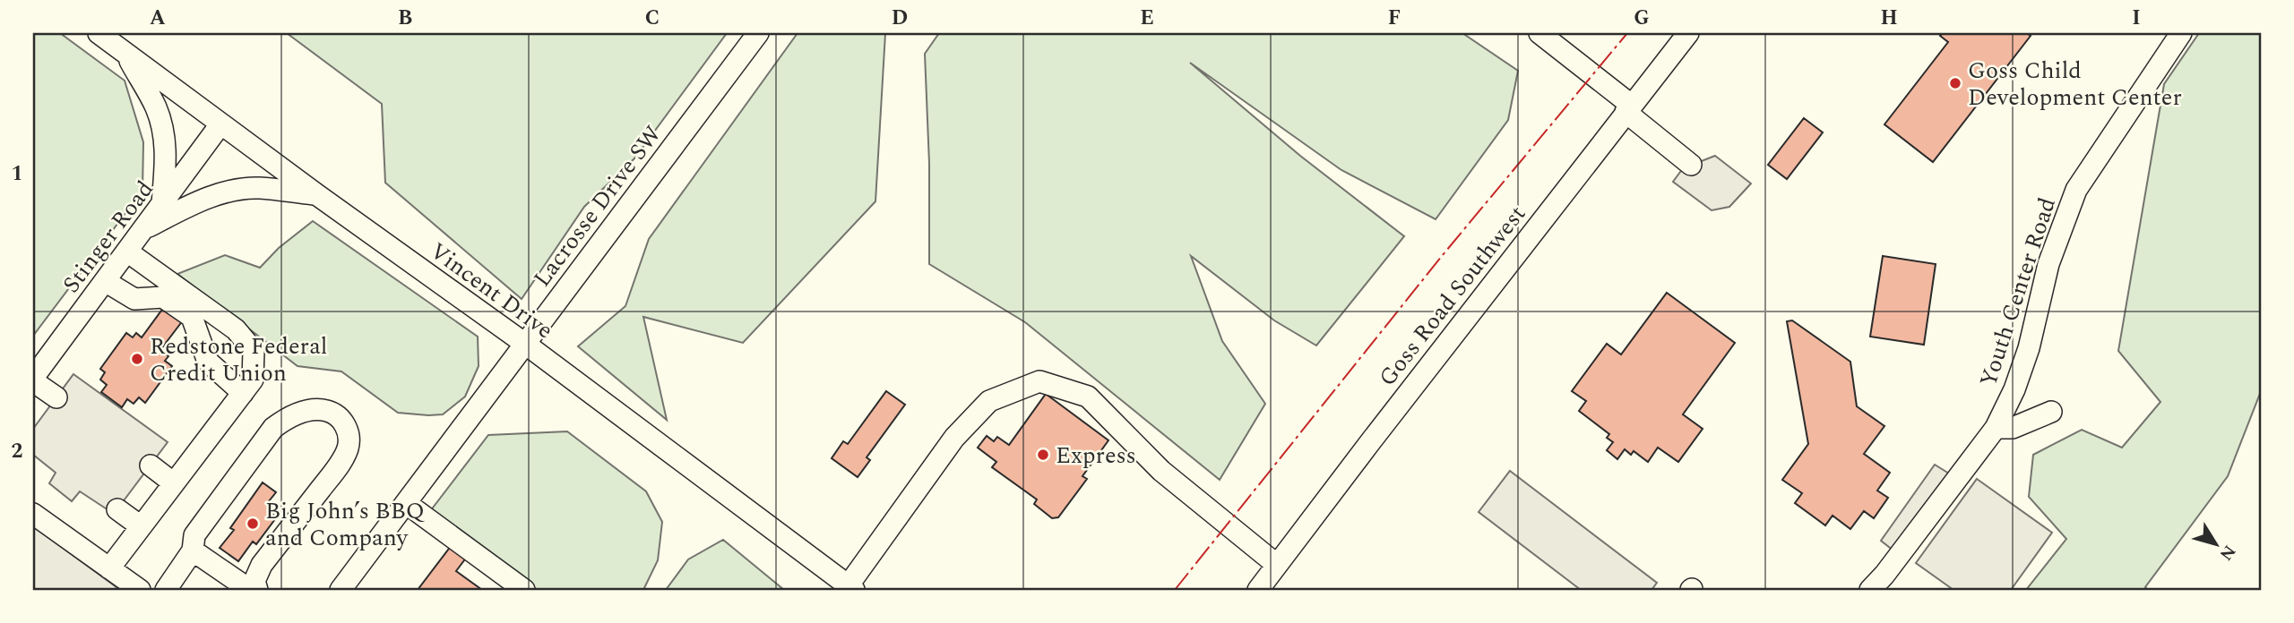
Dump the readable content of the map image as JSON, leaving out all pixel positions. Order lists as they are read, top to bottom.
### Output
{
  "streets": {
    "street": [
      "Lacrosse Drive SW",
      "Stinger Road",
      "Vincent Drive",
      "Youth Center Road",
      "Goss Road Southwest"
    ]
  },
  "crossings": [
    ["Lacrosse Drive SW", "Vincent Drive"],
    ["Stinger Road", "Vincent Drive"]
  ],
  "places": [
    "Goss Child Development Center",
    "Redstone Federal Credit Union",
    "Express",
    "Big John’s BBQ and Company"
  ],
  "north": "bottom right",
  "grid": {
    "columns": [
      "A",
      "B",
      "C",
      "D",
      "E",
      "F",
      "G",
      "H",
      "I"
    ],
    "rows": ["1", "2"]
  }
}
